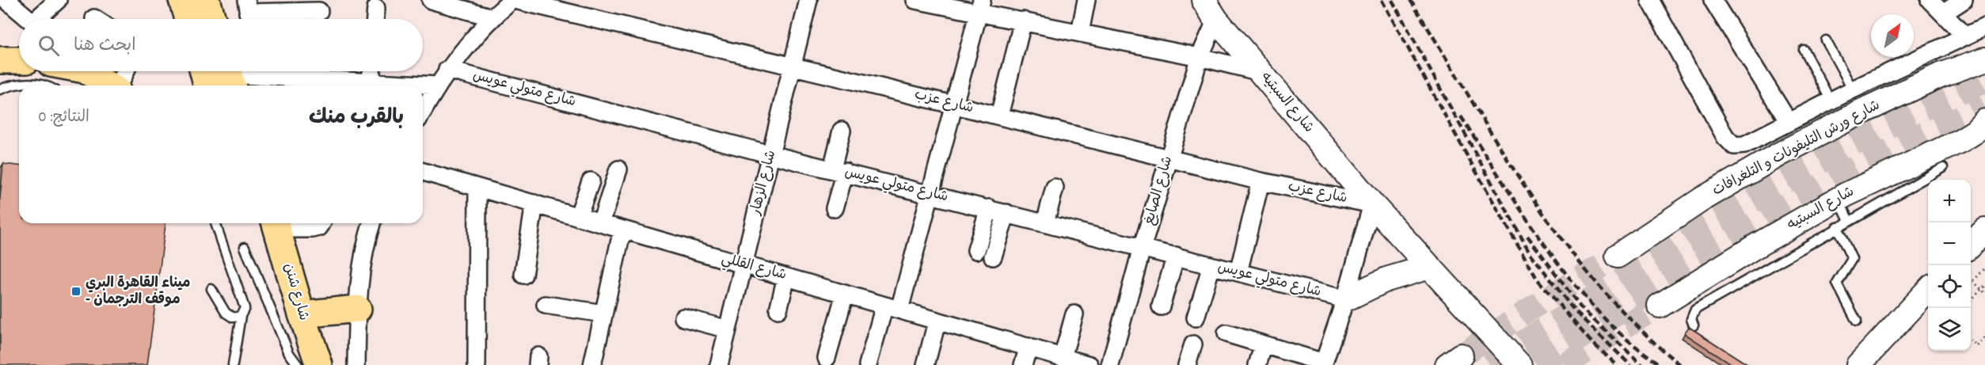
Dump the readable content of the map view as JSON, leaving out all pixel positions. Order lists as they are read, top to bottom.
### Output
{
  "streets": {
    "main road": ["شارع شنن"],
    "street": [
      "شارع متولي عويس",
      "شارع عزب",
      "شارع السبتيه",
      "شارع ورش التليفونات و التلغرافات",
      "شارع الزهار",
      "شارع الصايغ",
      "شارع القللي"
    ]
  },
  "crossings": [
    ["شارع متولي عويس", "شارع الزهار"],
    ["شارع متولي عويس", "شارع الصايغ"],
    ["شارع عزب", "شارع السبتيه"],
    ["شارع عزب", "شارع الزهار"],
    ["شارع عزب", "شارع الصايغ"],
    ["شارع السبتيه", "شارع الصايغ"],
    ["شارع الزهار", "شارع القللي"]
  ],
  "places": {
    "transit": ["ميناء القاهرة البري - موقف الترجمان"]
  },
  "north": "top right",
  "page": {
    "search": "ابحث هنا",
    "heading": ["بالقرب منك", "النتائج: 0"],
    "map_buttons": ["+", "−"]
  }
}
